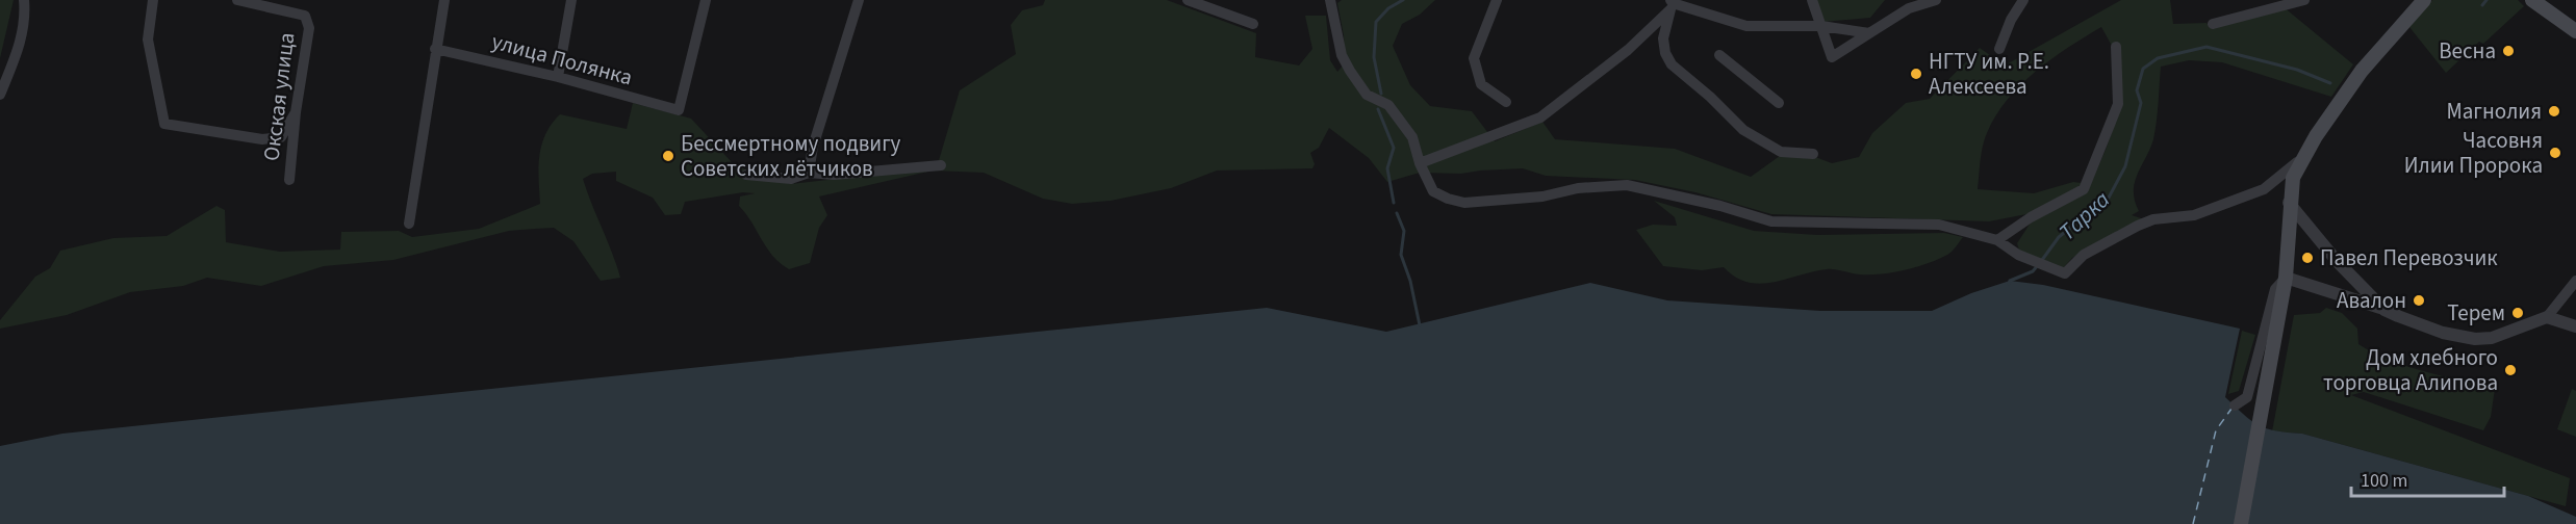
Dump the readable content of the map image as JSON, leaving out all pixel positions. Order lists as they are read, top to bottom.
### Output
{
  "streets": {
    "street": ["улица Полянка", "Окская улица"]
  },
  "water": ["Тарка"],
  "places": [
    "Весна",
    "НГТУ им. Р.Е. Алексеева",
    "Магнолия",
    "Часовня Илии Пророка",
    "Бессмертному подвигу Советских лётчиков",
    "Павел Перевозчик",
    "Авалон",
    "Терем",
    "Дом хлебного торговца Алипова"
  ],
  "scale_bar": "100 m"
}
